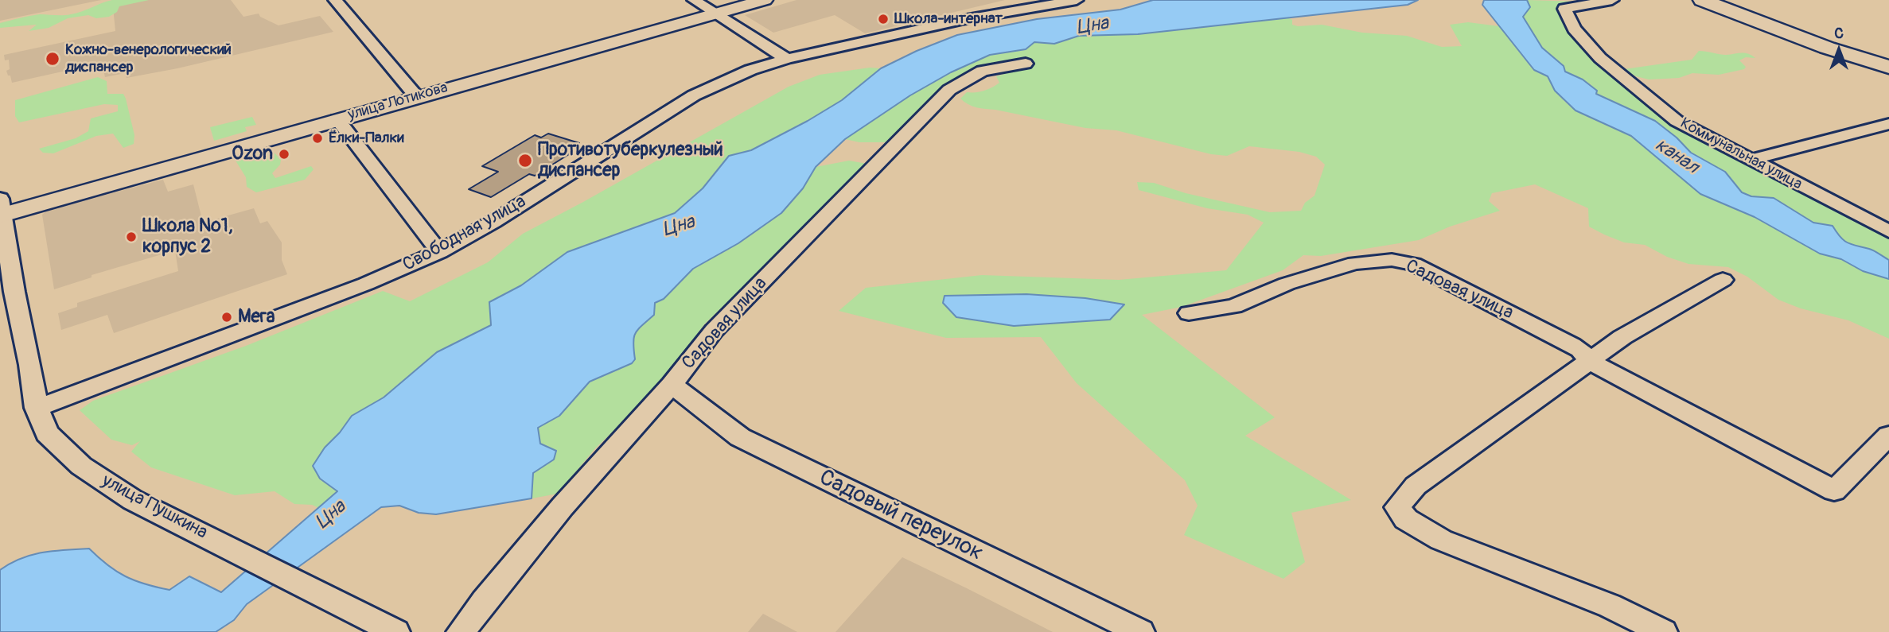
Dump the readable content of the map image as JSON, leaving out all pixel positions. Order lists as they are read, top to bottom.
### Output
{
  "streets": {
    "street": [
      "улица Лотикова",
      "Коммунальная улица",
      "Свободная улица",
      "Садовая улица",
      "улица Пушкина",
      "Садовый переулок"
    ]
  },
  "crossings": [
    ["улица Лотикова", "улица Пушкина"],
    ["Свободная улица", "улица Пушкина"],
    ["Садовая улица", "Садовый переулок"]
  ],
  "water": ["Цна", "канал"],
  "places": [
    "Школа-интернат",
    "Кожно-венерологический диспансер",
    "Ёлки-Палки",
    "Ozon",
    "Противотуберкулезный диспансер",
    "Школа №1, корпус 2",
    "Мега"
  ],
  "north": "top"
}
